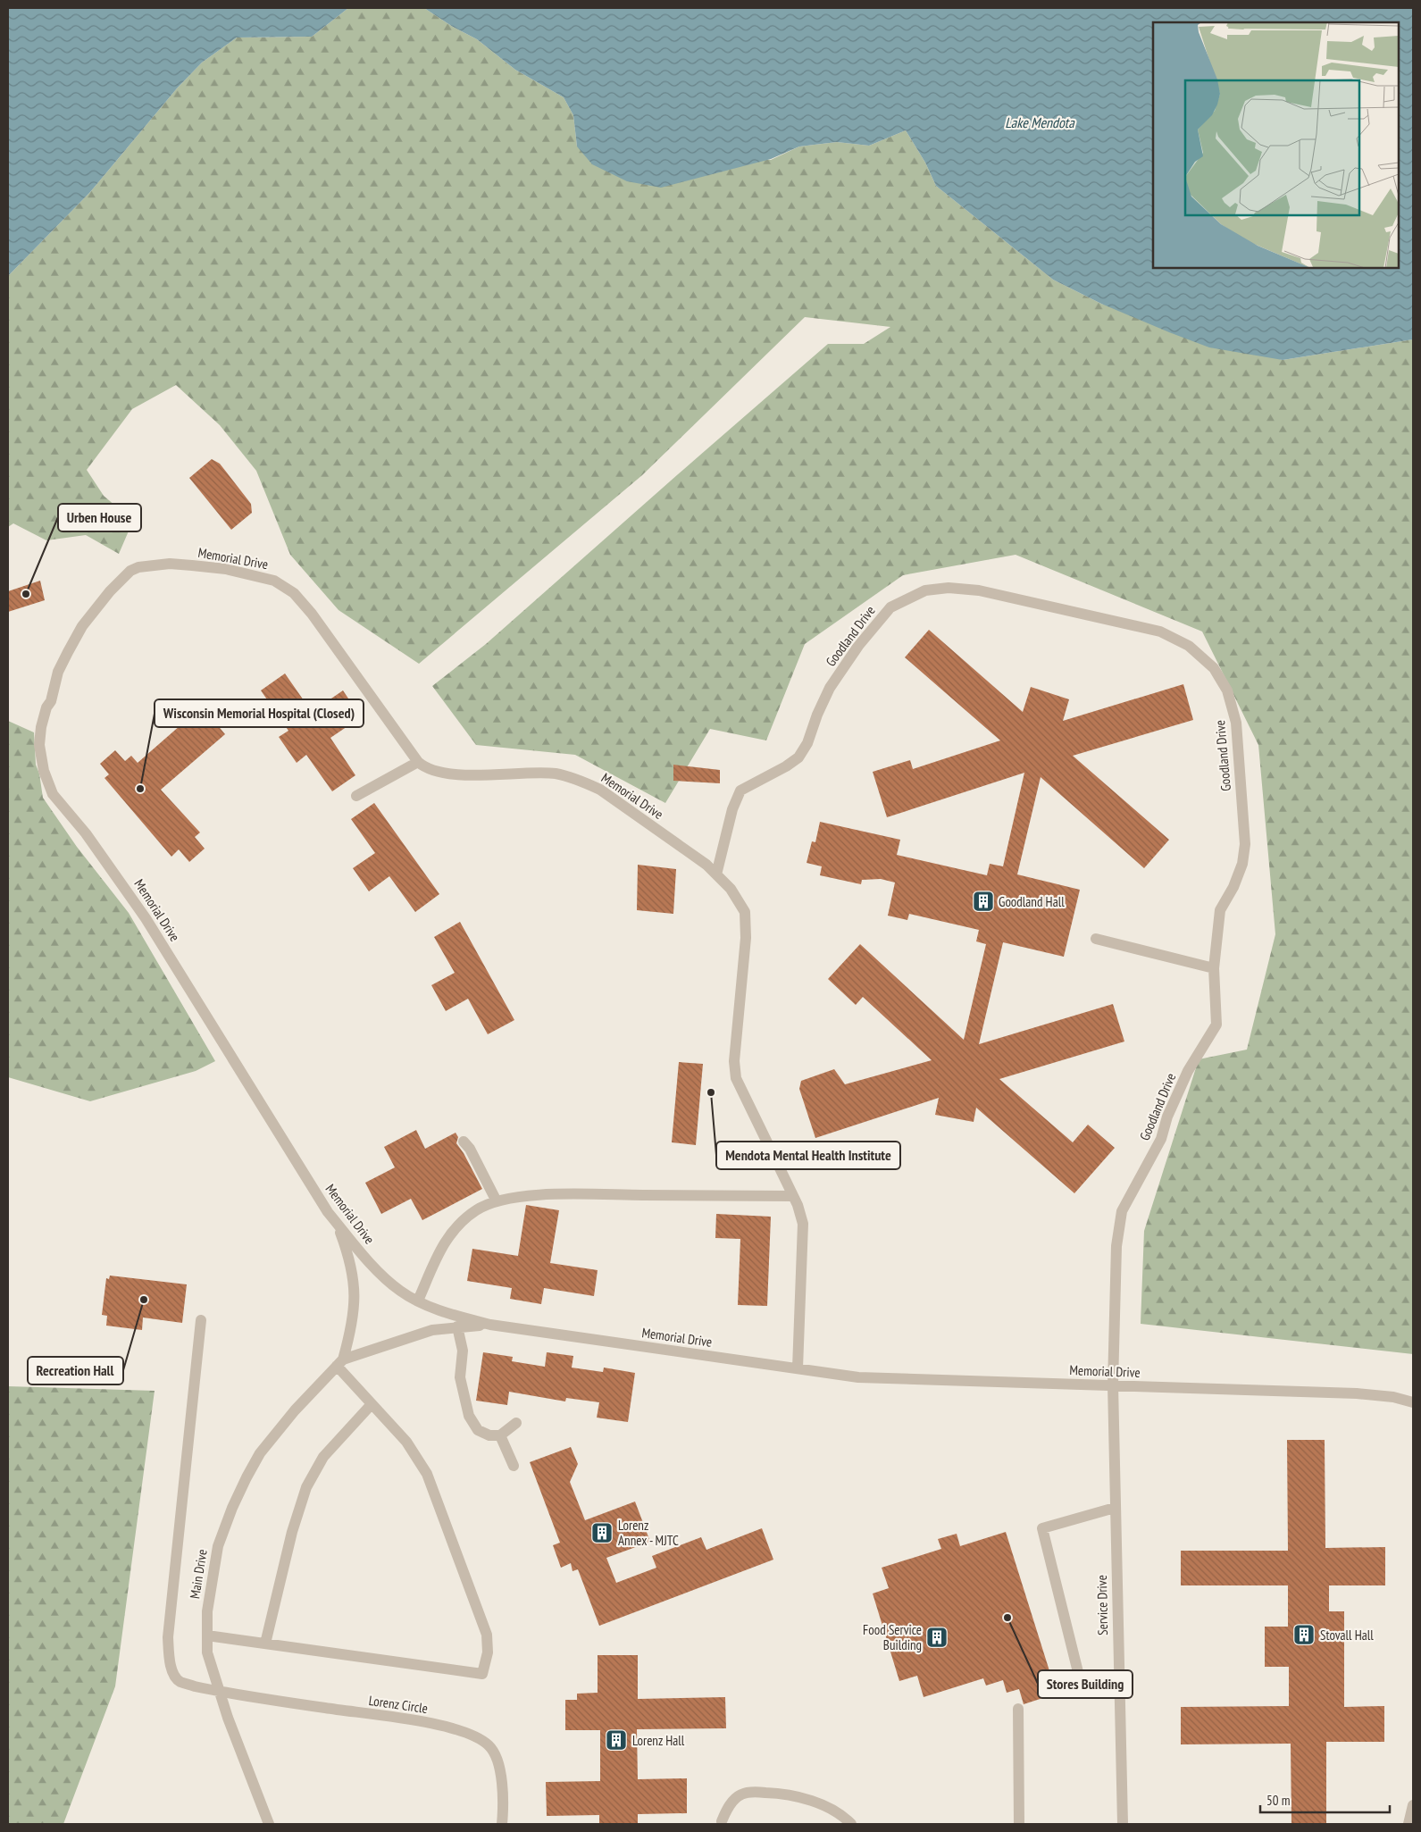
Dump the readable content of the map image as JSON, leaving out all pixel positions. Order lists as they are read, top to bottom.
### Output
{
  "streets": {
    "lane": [
      "Memorial Drive",
      "Goodland Drive",
      "Main Drive",
      "Service Drive",
      "Lorenz Circle"
    ]
  },
  "crossings": [
    ["Memorial Drive", "Goodland Drive"],
    ["Memorial Drive", "Main Drive"],
    ["Memorial Drive", "Service Drive"],
    ["Goodland Drive", "Service Drive"],
    ["Main Drive", "Lorenz Circle"]
  ],
  "water": ["Lake Mendota"],
  "places": {
    "other": [
      "Urben House",
      "Wisconsin Memorial Hospital (Closed)",
      "Mendota Mental Health Institute",
      "Recreation Hall",
      "Stores Building"
    ],
    "building": [
      "Goodland Hall",
      "Lorenz Annex - MJTC",
      "Stovall Hall",
      "Food Service Building",
      "Lorenz Hall"
    ]
  },
  "scale_bar": "50 m"
}
